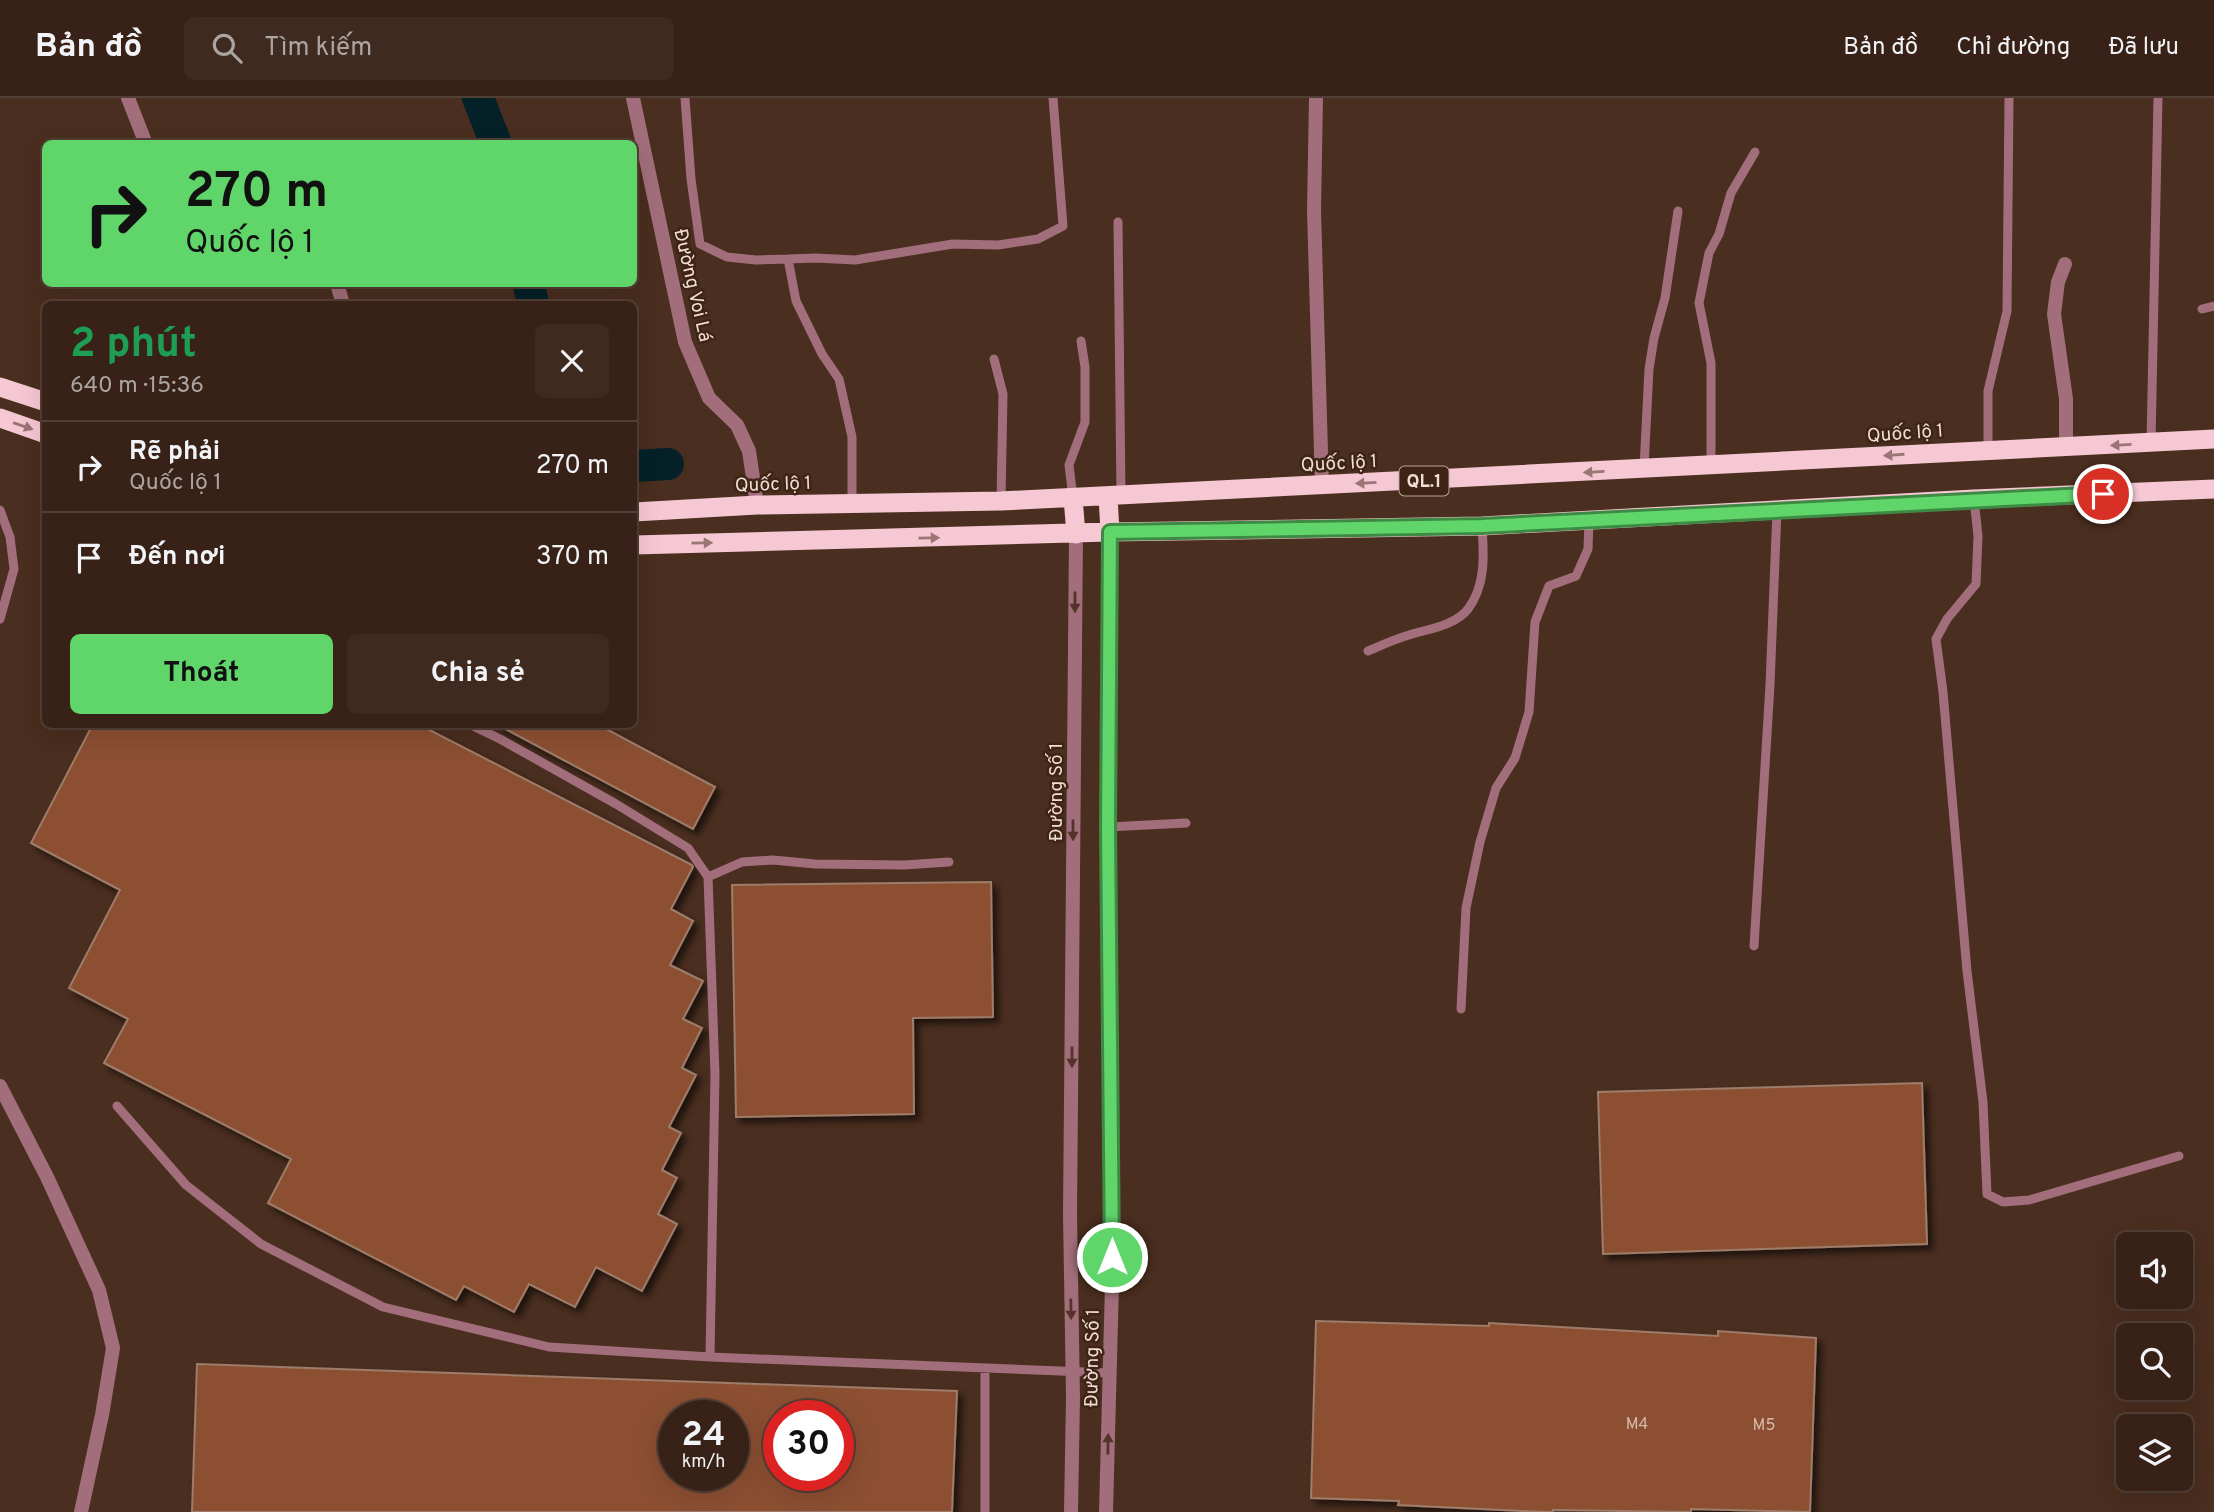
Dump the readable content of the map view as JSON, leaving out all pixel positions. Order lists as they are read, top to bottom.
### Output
{
  "streets": {
    "highway": ["Quốc lộ 1", "QL.1"],
    "street": ["Đường Voi Lá", "Đường Số 1"]
  },
  "crossings": [
    ["Đường Voi Lá", "Quốc lộ 1"]
  ],
  "house_numbers": ["M4", "M5"],
  "page": {
    "header": "Bản đồ",
    "search": "Tìm kiếm",
    "nav": ["Bản đồ", "Chỉ đường", "Đã lưu"],
    "turn": ["270 m", "Quốc lộ 1"],
    "heading": ["2 phút", "640 m · 15:36"],
    "list": [
      {
        "name": "Rẽ phải",
        "note": "Quốc lộ 1",
        "value": "270 m"
      },
      {
        "name": "Đến nơi",
        "value": "370 m"
      }
    ],
    "buttons": ["Thoát", "Chia sẻ"],
    "speed": "24 km/h",
    "limit": "30"
  }
}
